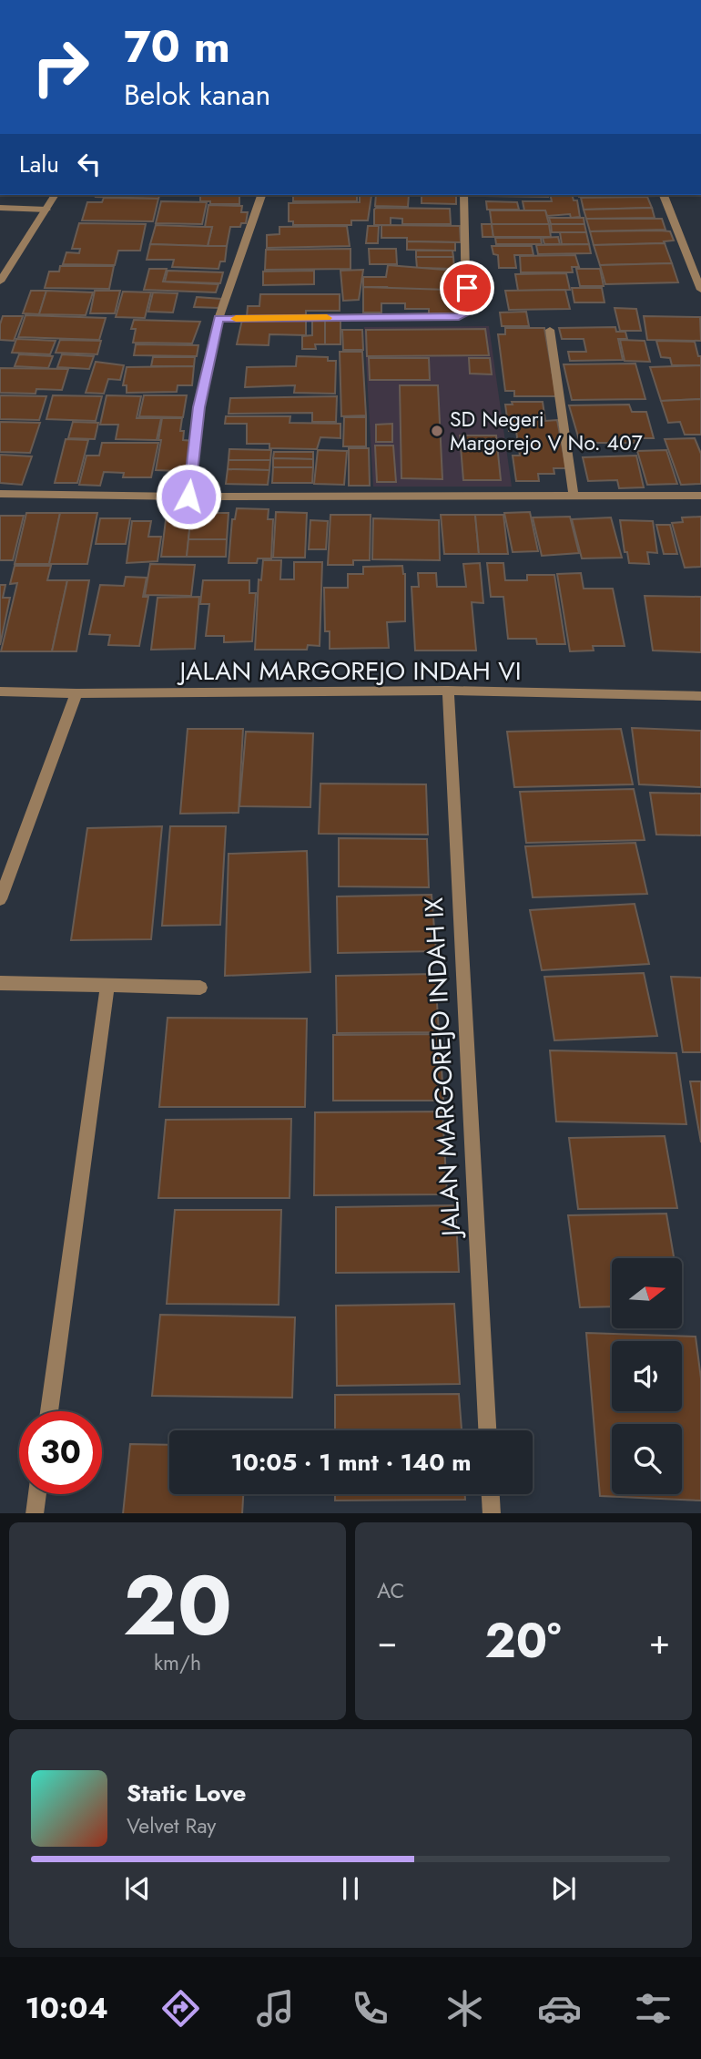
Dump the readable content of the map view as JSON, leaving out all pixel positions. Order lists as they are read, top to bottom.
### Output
{
  "streets": {
    "street": ["JALAN MARGOREJO INDAH VI", "JALAN MARGOREJO INDAH IX"]
  },
  "crossings": [
    ["JALAN MARGOREJO INDAH VI", "JALAN MARGOREJO INDAH IX"]
  ],
  "places": ["SD Negeri Margorejo V No. 407"],
  "north": "right",
  "page": {
    "turn": ["70 m", "Belok kanan"],
    "then": "Lalu",
    "limit": "30",
    "trip": "10:05 · 1 mnt · 140 m",
    "tile": [
      ["20", "km/h"],
      "AC"
    ],
    "heat": ["−", "20°", "+"],
    "song": ["Static Love", "Velvet Ray"],
    "tabs": "10:04"
  }
}
